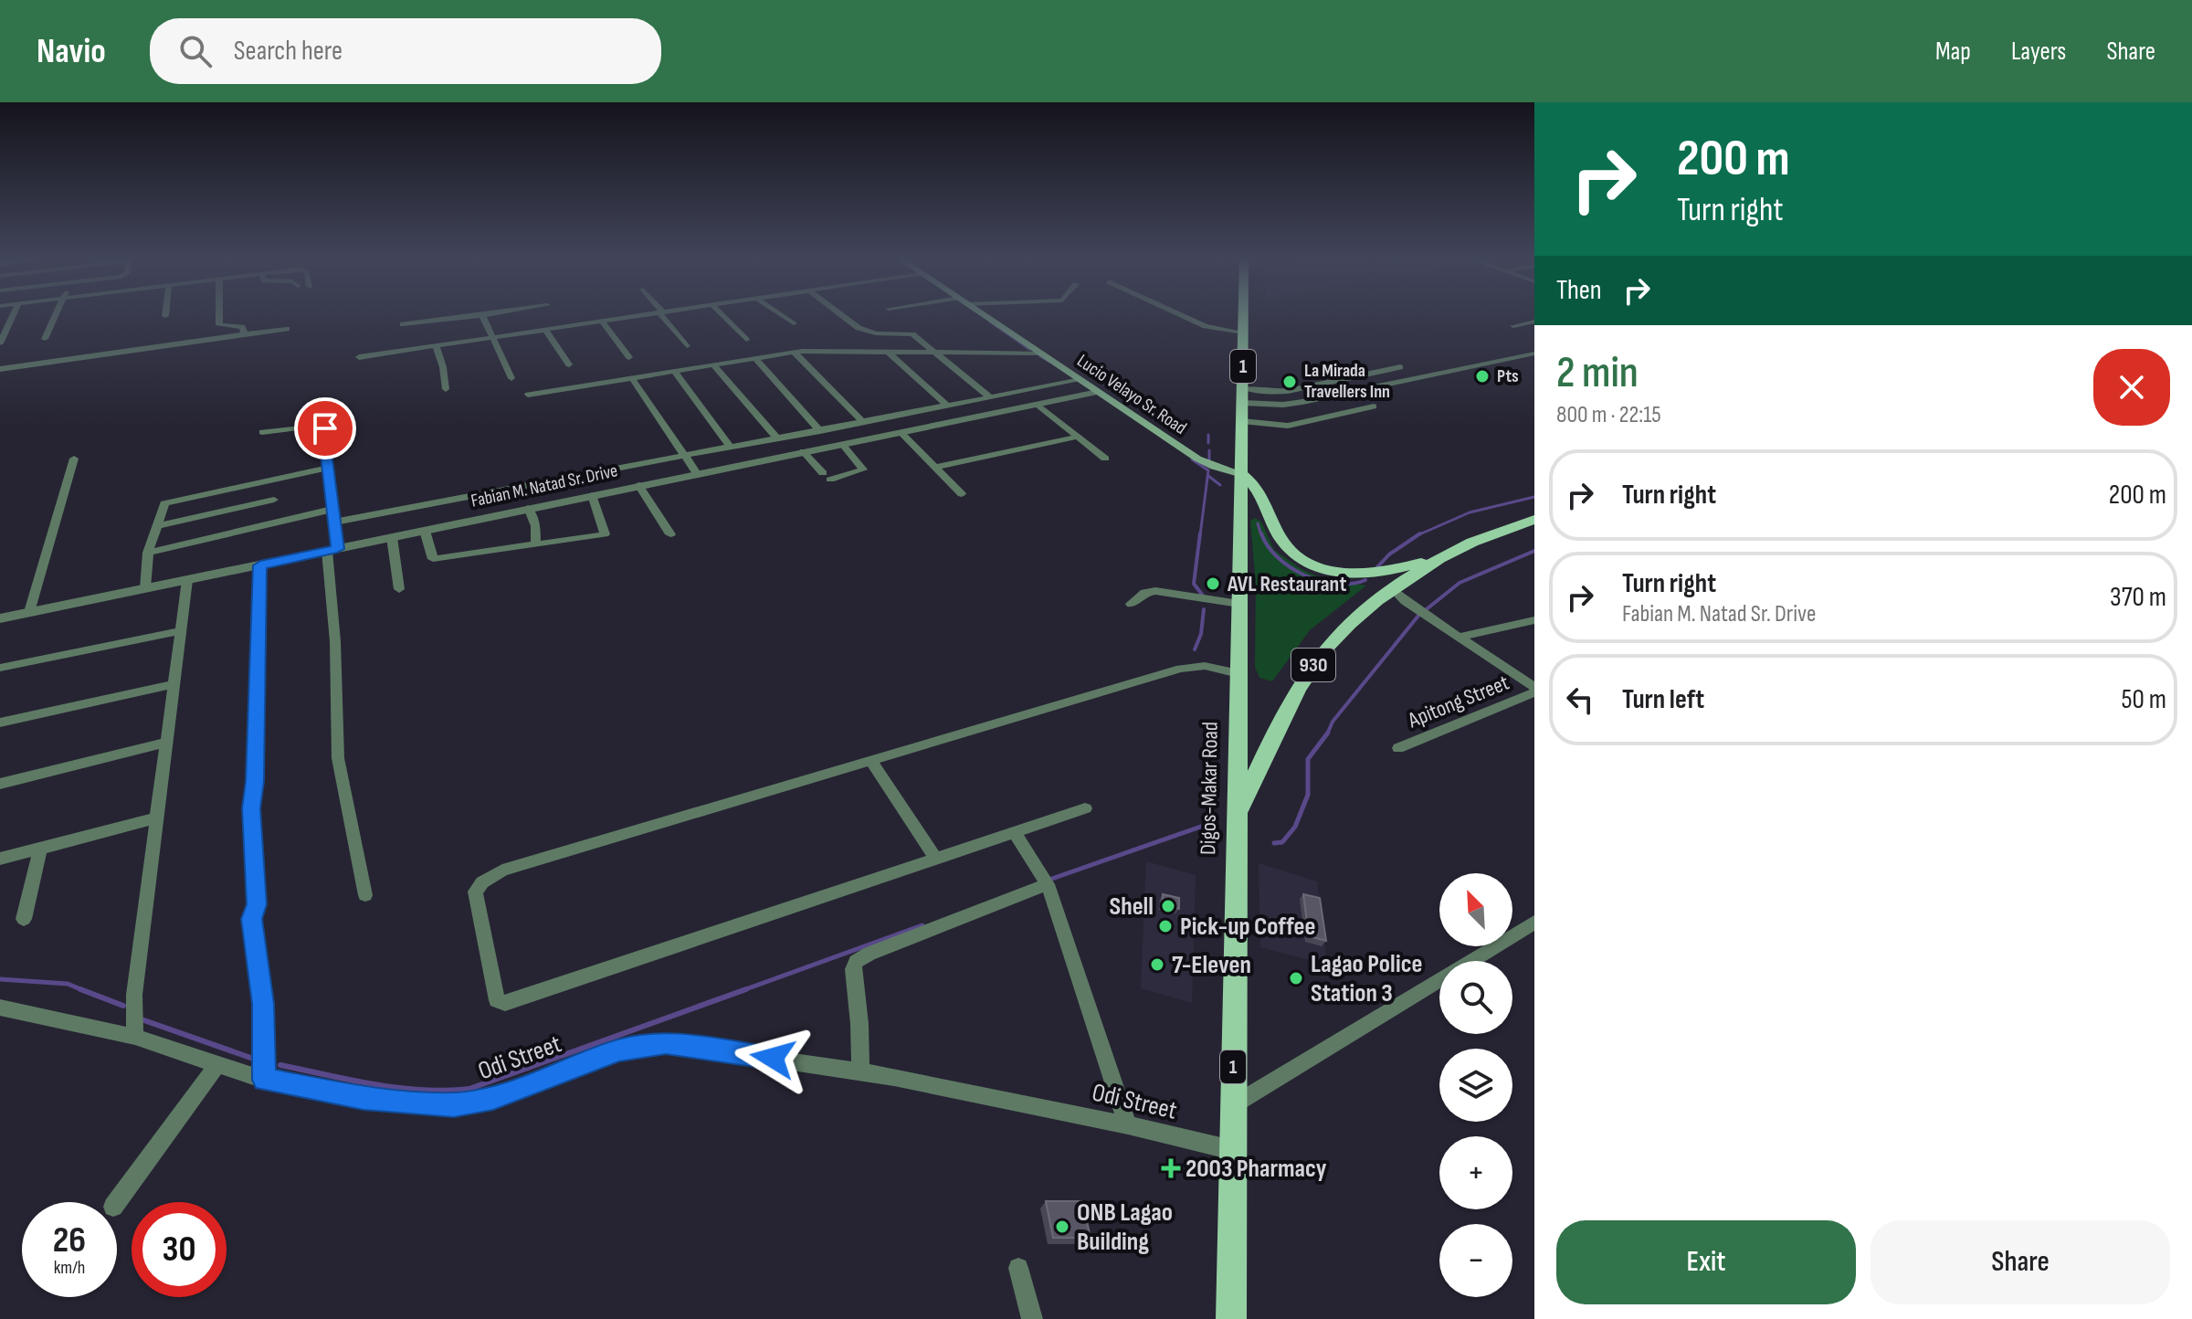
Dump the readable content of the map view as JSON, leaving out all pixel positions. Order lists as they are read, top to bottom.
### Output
{
  "streets": {
    "main road": [
      "1",
      "Lucio Velayo Sr. Road",
      "930",
      "Digos-Makar Road"
    ],
    "street": ["Fabian M. Natad Sr. Drive", "Apitong Street", "Odi Street"]
  },
  "crossings": [
    ["Lucio Velayo Sr. Road", "Fabian M. Natad Sr. Drive"],
    ["Lucio Velayo Sr. Road", "930"],
    ["Lucio Velayo Sr. Road", "Digos-Makar Road"],
    ["930", "Digos-Makar Road"],
    ["Digos-Makar Road", "Odi Street"]
  ],
  "places": {
    "other": [
      "Pts",
      "La Mirada Travellers Inn",
      "AVL Restaurant",
      "Shell",
      "Pick-up Coffee",
      "7-Eleven",
      "Lagao Police Station 3",
      "ONB Lagao Building"
    ],
    "health": ["2003 Pharmacy"]
  },
  "north": "top left",
  "page": {
    "header": "Navio",
    "search": "Search here",
    "nav": ["Map", "Layers", "Share"],
    "turn": ["200 m", "Turn right"],
    "then": "Then",
    "heading": ["2 min", "800 m · 22:15"],
    "list": [
      {
        "name": "Turn right",
        "value": "200 m"
      },
      {
        "name": "Turn right",
        "note": "Fabian M. Natad Sr. Drive",
        "value": "370 m"
      },
      {
        "name": "Turn left",
        "value": "50 m"
      }
    ],
    "map_buttons": ["+", "−"],
    "speed": "26 km/h",
    "limit": "30",
    "buttons": ["Exit", "Share"]
  }
}
